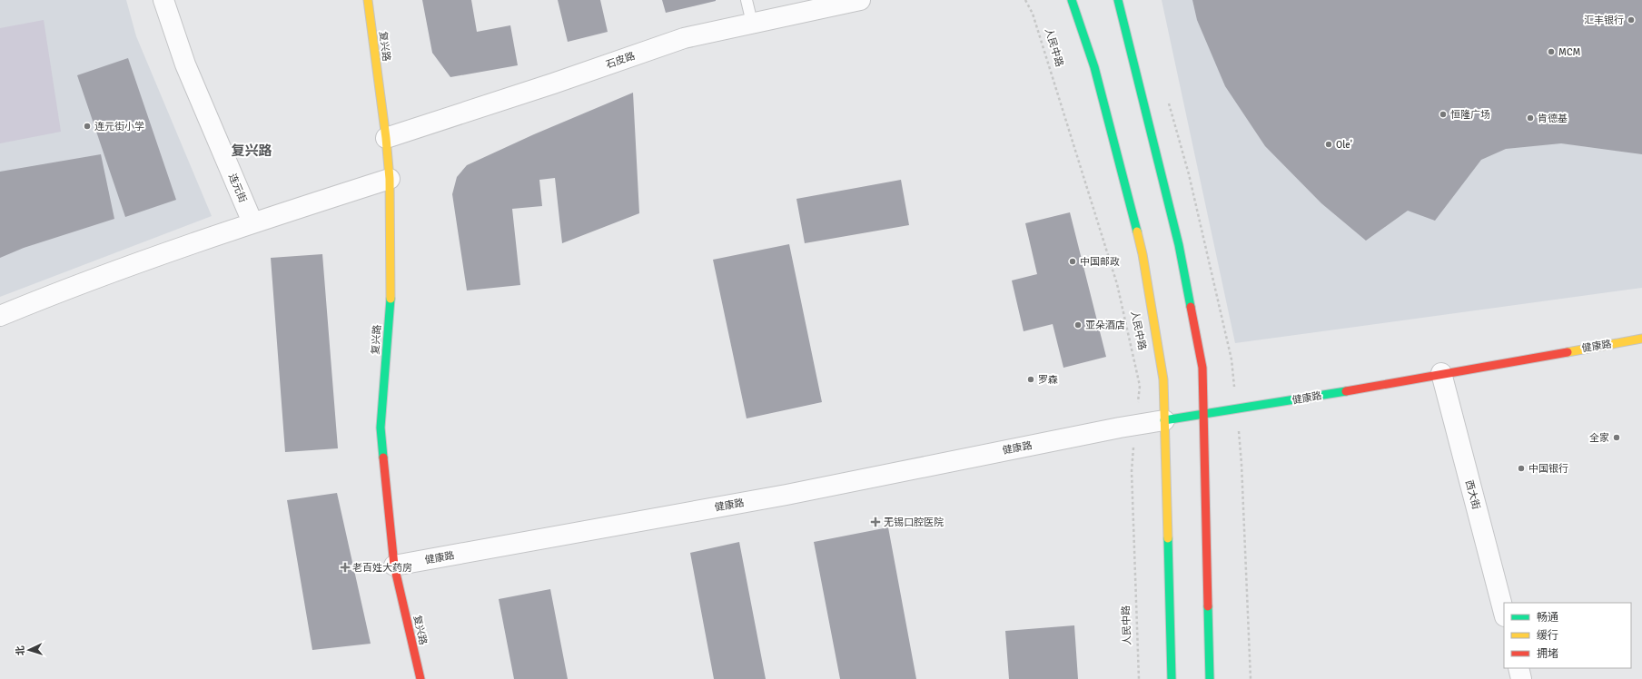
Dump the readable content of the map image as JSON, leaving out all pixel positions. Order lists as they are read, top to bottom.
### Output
{
  "streets": {
    "main road": ["复兴路", "人民中路", "健康路"],
    "street": ["石皮路", "连元街", "西大街"]
  },
  "crossings": [
    ["复兴路", "石皮路"],
    ["复兴路", "健康路"],
    ["人民中路", "健康路"],
    ["健康路", "西大街"]
  ],
  "districts": ["复兴路"],
  "places": {
    "other": [
      "汇丰银行",
      "MCM",
      "恒隆广场",
      "肯德基",
      "连元街小学",
      "Ole'",
      "中国邮政",
      "亚朵酒店",
      "罗森",
      "全家",
      "中国银行"
    ],
    "health": ["无锡口腔医院", "老百姓大药房"]
  },
  "legend": ["畅通", "缓行", "拥堵"],
  "north": "left"
}
